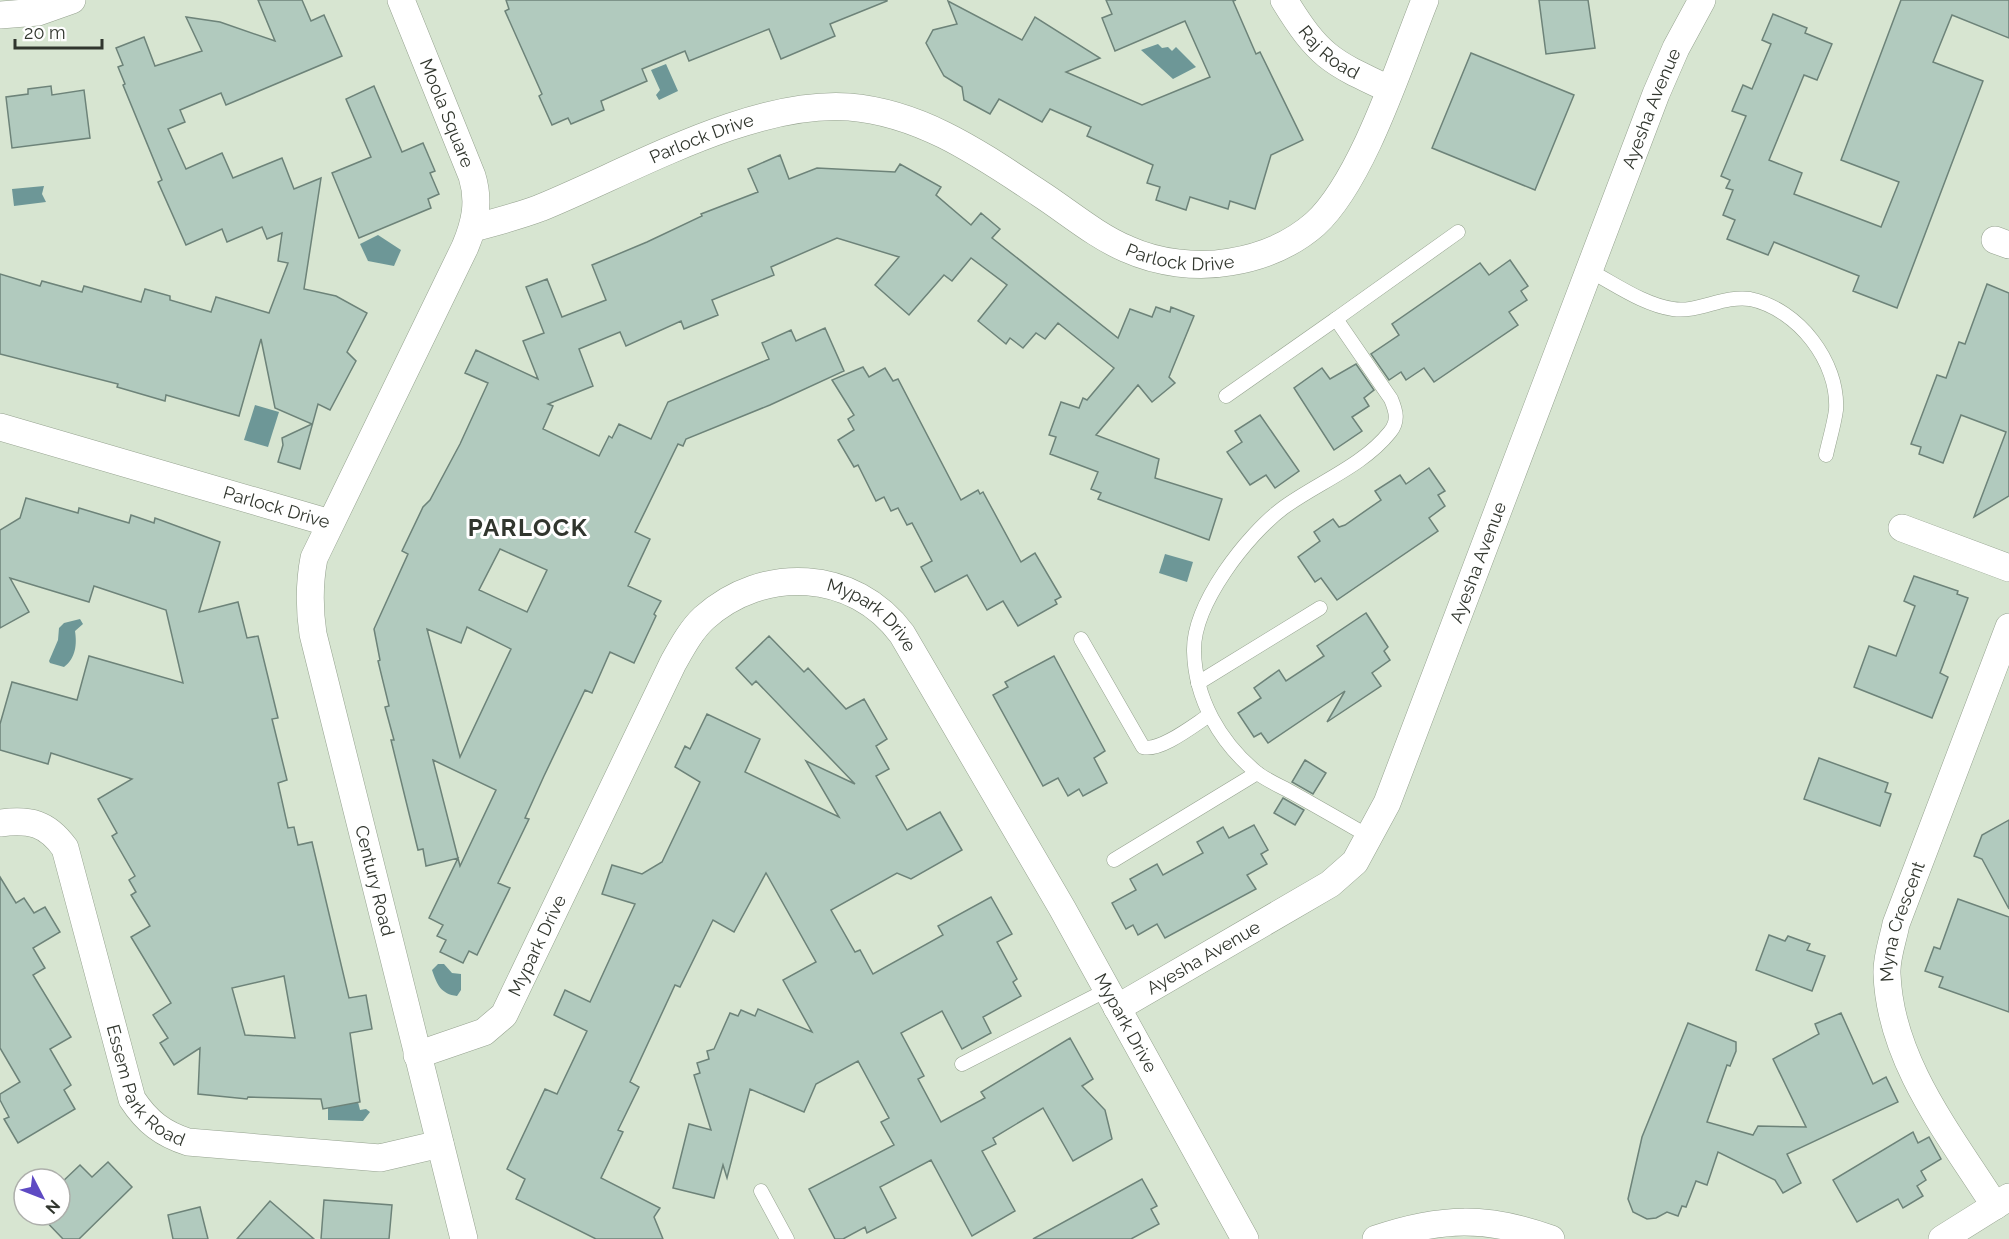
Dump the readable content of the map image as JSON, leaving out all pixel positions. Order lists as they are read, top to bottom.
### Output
{
  "streets": {
    "street": [
      "Raj Road",
      "Ayesha Avenue",
      "Moola Square",
      "Parlock Drive",
      "Mypark Drive",
      "Century Road",
      "Myna Crescent",
      "Essem Park Road"
    ]
  },
  "crossings": [
    ["Raj Road", "Parlock Drive"],
    ["Ayesha Avenue", "Mypark Drive"],
    ["Moola Square", "Parlock Drive"],
    ["Parlock Drive", "Century Road"],
    ["Mypark Drive", "Century Road"],
    ["Century Road", "Essem Park Road"]
  ],
  "districts": ["PARLOCK"],
  "scale_bar": "20 m",
  "north": "bottom right"
}
